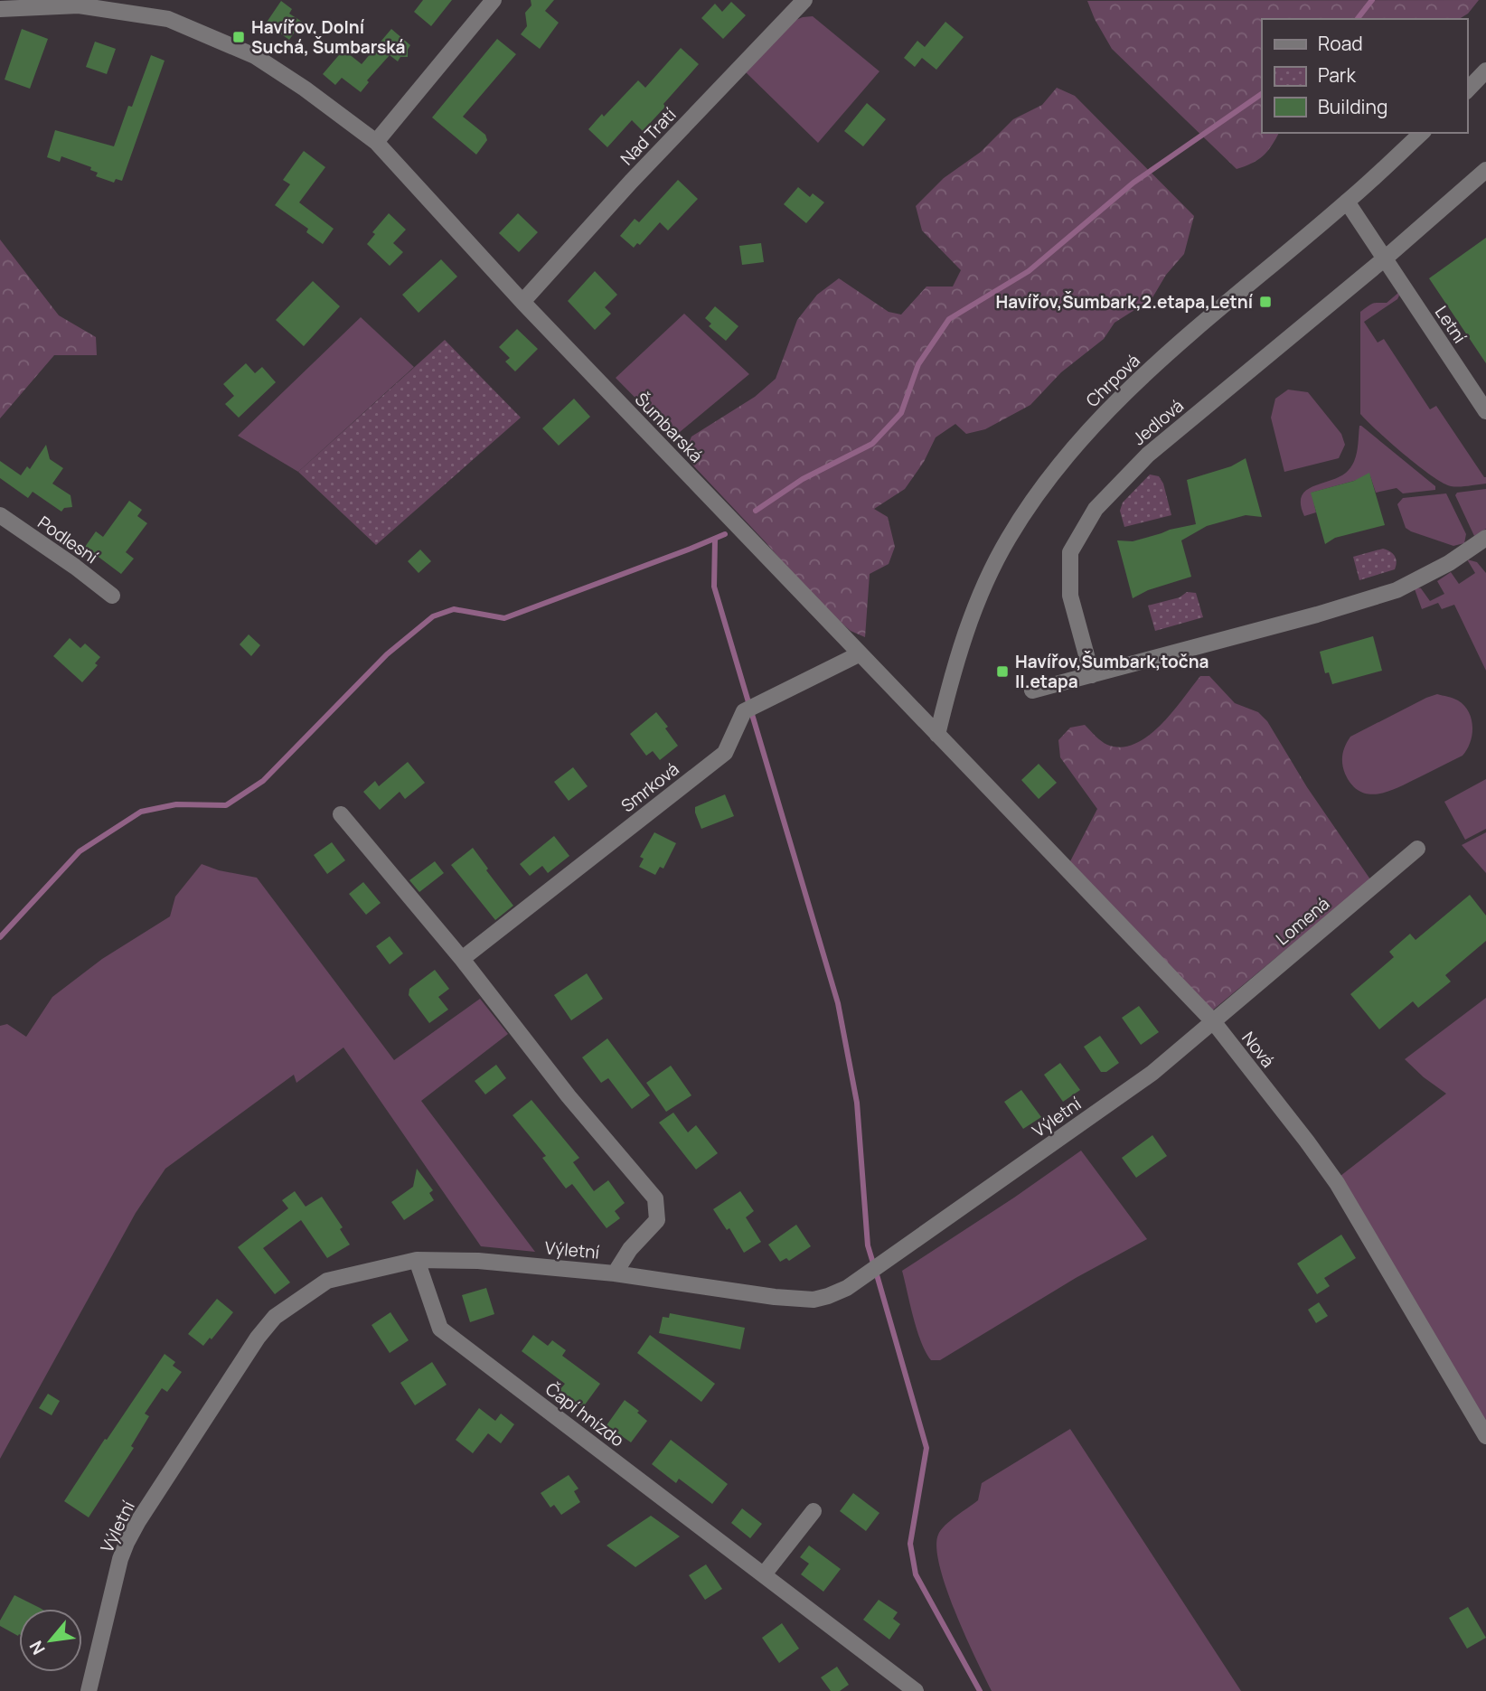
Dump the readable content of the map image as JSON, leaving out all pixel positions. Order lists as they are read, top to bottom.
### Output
{
  "streets": {
    "street": [
      "Nad Tratí",
      "Letní",
      "Chrpová",
      "Jedlová",
      "Šumbarská",
      "Podlesní",
      "Smrková",
      "Lomená",
      "Nová",
      "Výletní",
      "Čapí hnízdo"
    ]
  },
  "crossings": [
    ["Nad Tratí", "Šumbarská"],
    ["Letní", "Chrpová"],
    ["Letní", "Jedlová"],
    ["Chrpová", "Šumbarská"],
    ["Chrpová", "Nová"],
    ["Šumbarská", "Smrková"],
    ["Šumbarská", "Nová"],
    ["Lomená", "Nová"],
    ["Lomená", "Výletní"],
    ["Nová", "Výletní"],
    ["Výletní", "Čapí hnízdo"]
  ],
  "places": {
    "transit": ["Havířov, Dolní Suchá, Šumbarská", "Havířov,Šumbark,2.etapa,Letní", "Havířov,Šumbark,točna II.etapa"]
  },
  "legend": ["Road", "Park", "Building"],
  "north": "bottom left"
}
